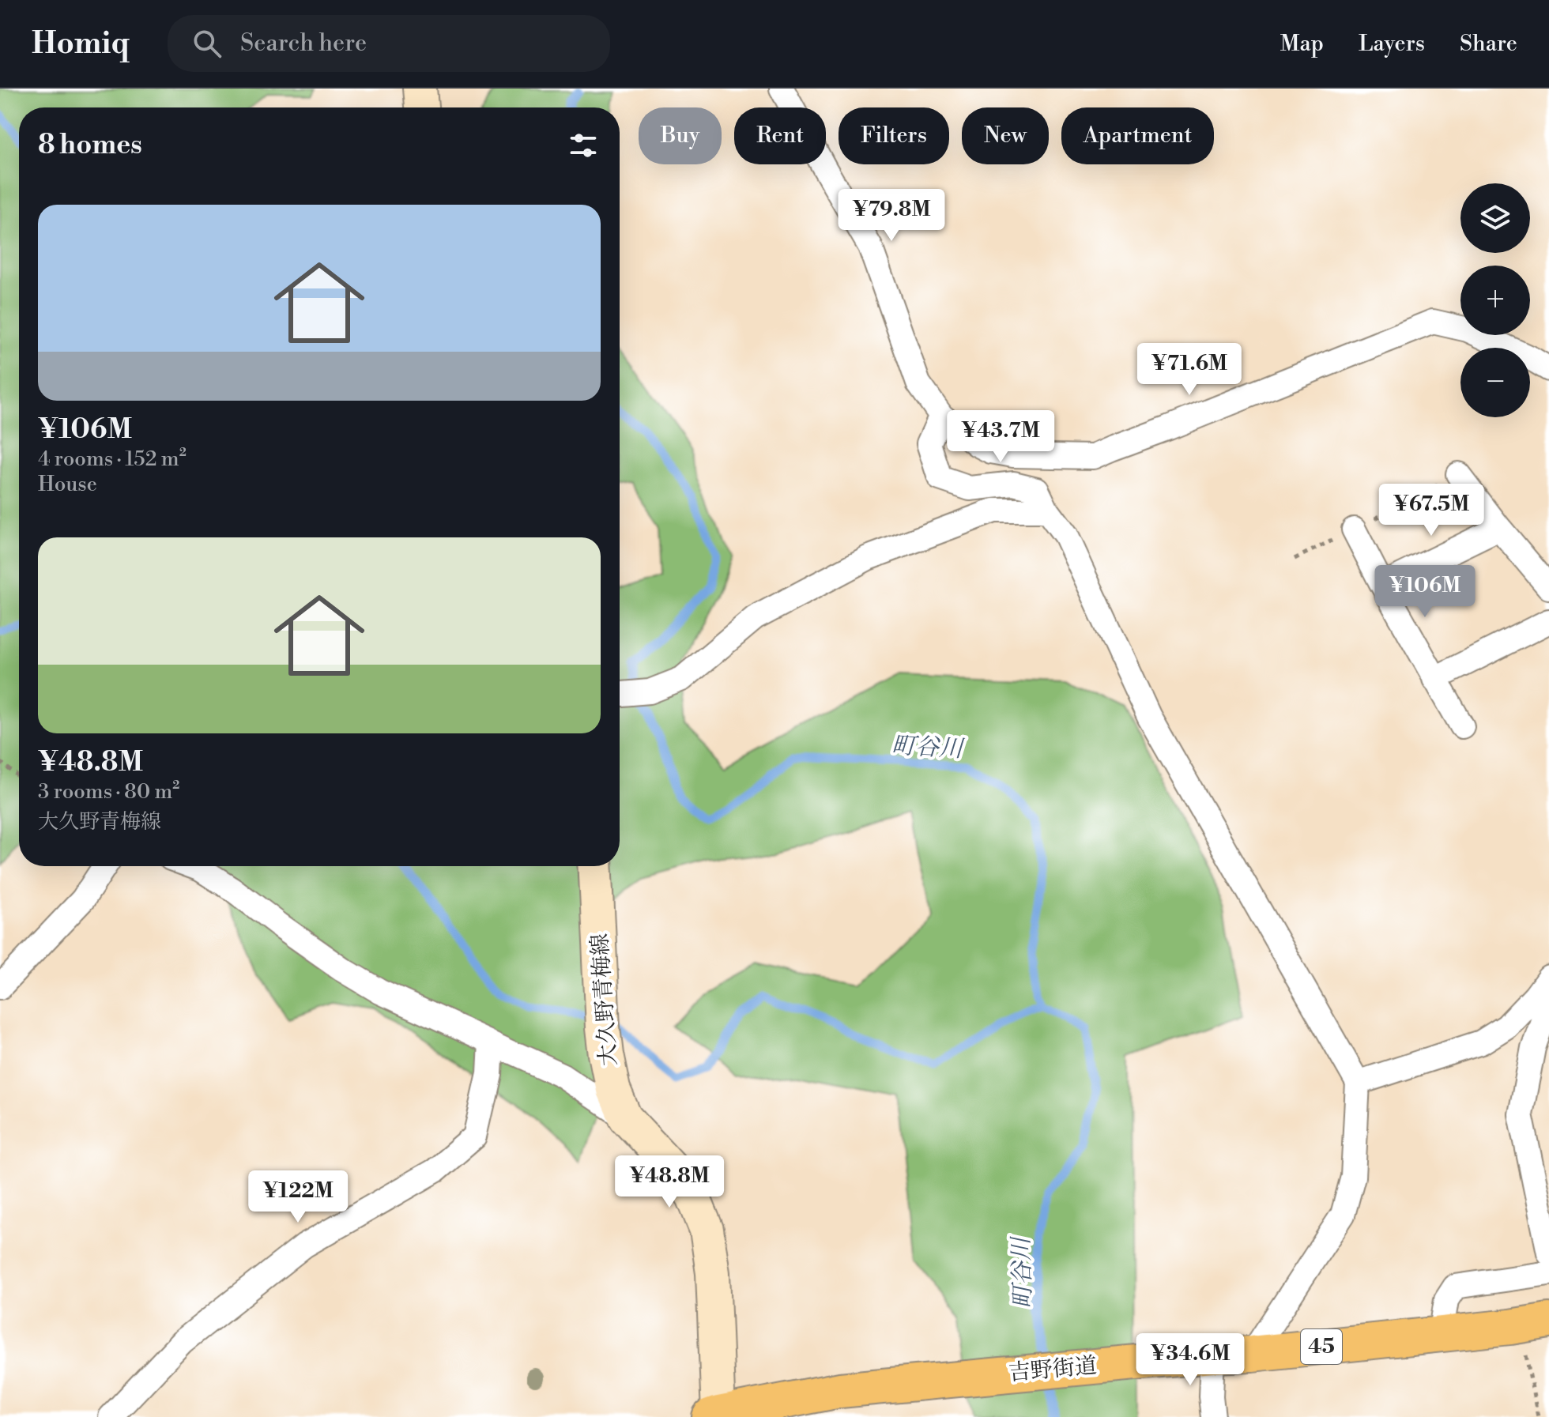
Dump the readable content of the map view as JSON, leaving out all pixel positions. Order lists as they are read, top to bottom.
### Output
{
  "streets": {
    "main road": ["大久野青梅線", "45", "吉野街道"]
  },
  "crossings": [
    ["大久野青梅線", "吉野街道"]
  ],
  "water": ["町谷川"],
  "page": {
    "header": "Homiq",
    "search": "Search here",
    "nav": ["Map", "Layers", "Share"],
    "chip": [
      "Buy",
      "Rent",
      "Filters",
      "New",
      "Apartment"
    ],
    "heading": "8 homes",
    "map_buttons": ["+", "−"],
    "list": [
      {
        "name": "¥106M",
        "note": "4 rooms · 152 m² · House"
      },
      {
        "name": "¥48.8M",
        "note": "3 rooms · 80 m² · 大久野青梅線"
      }
    ],
    "price": [
      "¥79.8M",
      "¥71.6M",
      "¥43.7M",
      "¥67.5M",
      "¥106M",
      "¥48.8M",
      "¥122M",
      "¥34.6M"
    ]
  }
}
